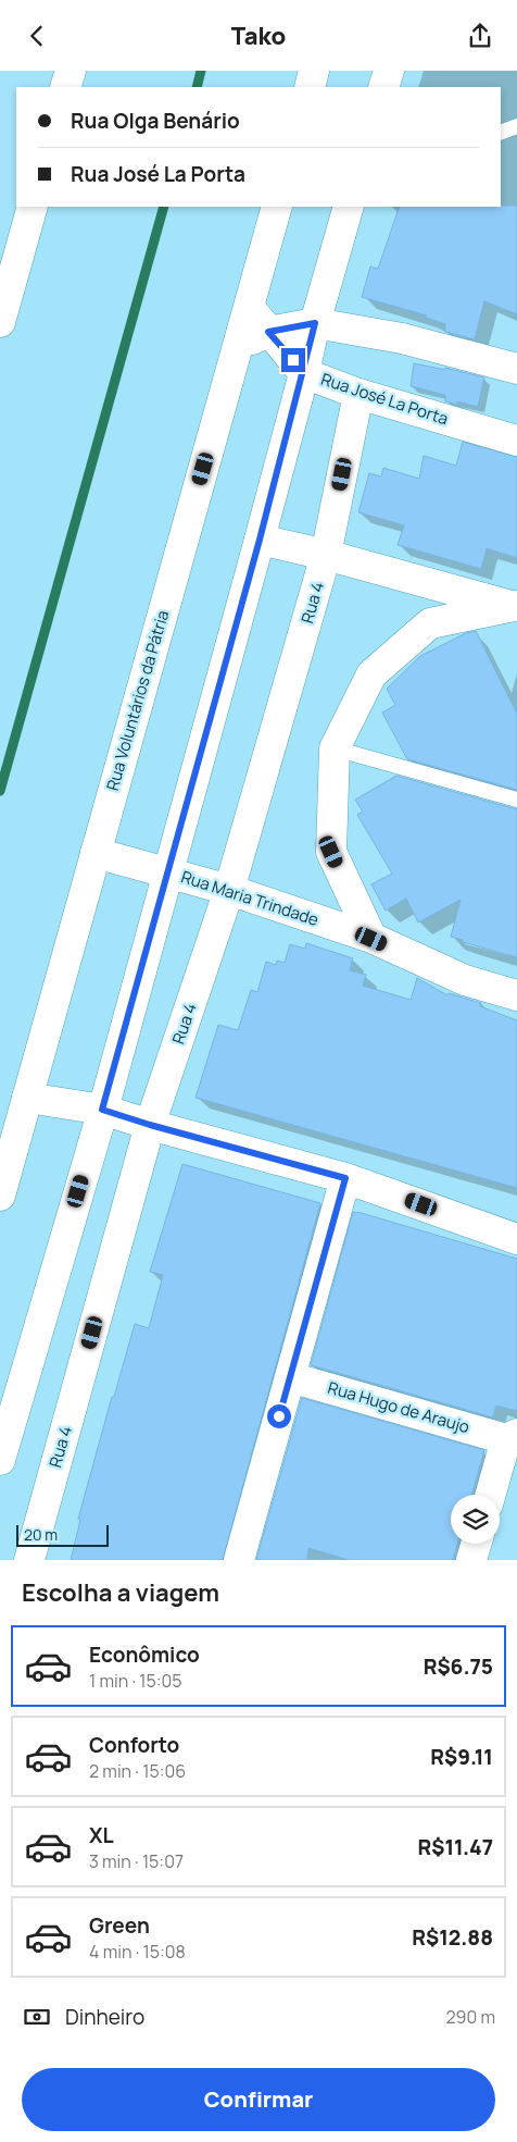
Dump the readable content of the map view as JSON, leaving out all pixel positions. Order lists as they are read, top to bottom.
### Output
{
  "streets": {
    "main road": [
      "Rua José La Porta",
      "Rua 4",
      "Rua Voluntários da Pátria",
      "Rua Maria Trindade",
      "Rua Hugo de Araujo"
    ]
  },
  "crossings": [
    ["Rua José La Porta", "Rua 4"],
    ["Rua José La Porta", "Rua Voluntários da Pátria"],
    ["Rua 4", "Rua Maria Trindade"],
    ["Rua Voluntários da Pátria", "Rua Maria Trindade"]
  ],
  "scale_bar": "20 m",
  "page": {
    "header": "Tako",
    "banner": ["Rua Olga Benário", "Rua José La Porta"],
    "scale": "20 m",
    "heading": "Escolha a viagem",
    "list": [
      {
        "name": "Econômico",
        "note": "1 min · 15:05",
        "value": "R$6.75"
      },
      {
        "name": "Conforto",
        "note": "2 min · 15:06",
        "value": "R$9.11"
      },
      {
        "name": "XL",
        "note": "3 min · 15:07",
        "value": "R$11.47"
      },
      {
        "name": "Green",
        "note": "4 min · 15:08",
        "value": "R$12.88"
      }
    ],
    "pay": ["Dinheiro", "290 m"],
    "buttons": "Confirmar"
  }
}
